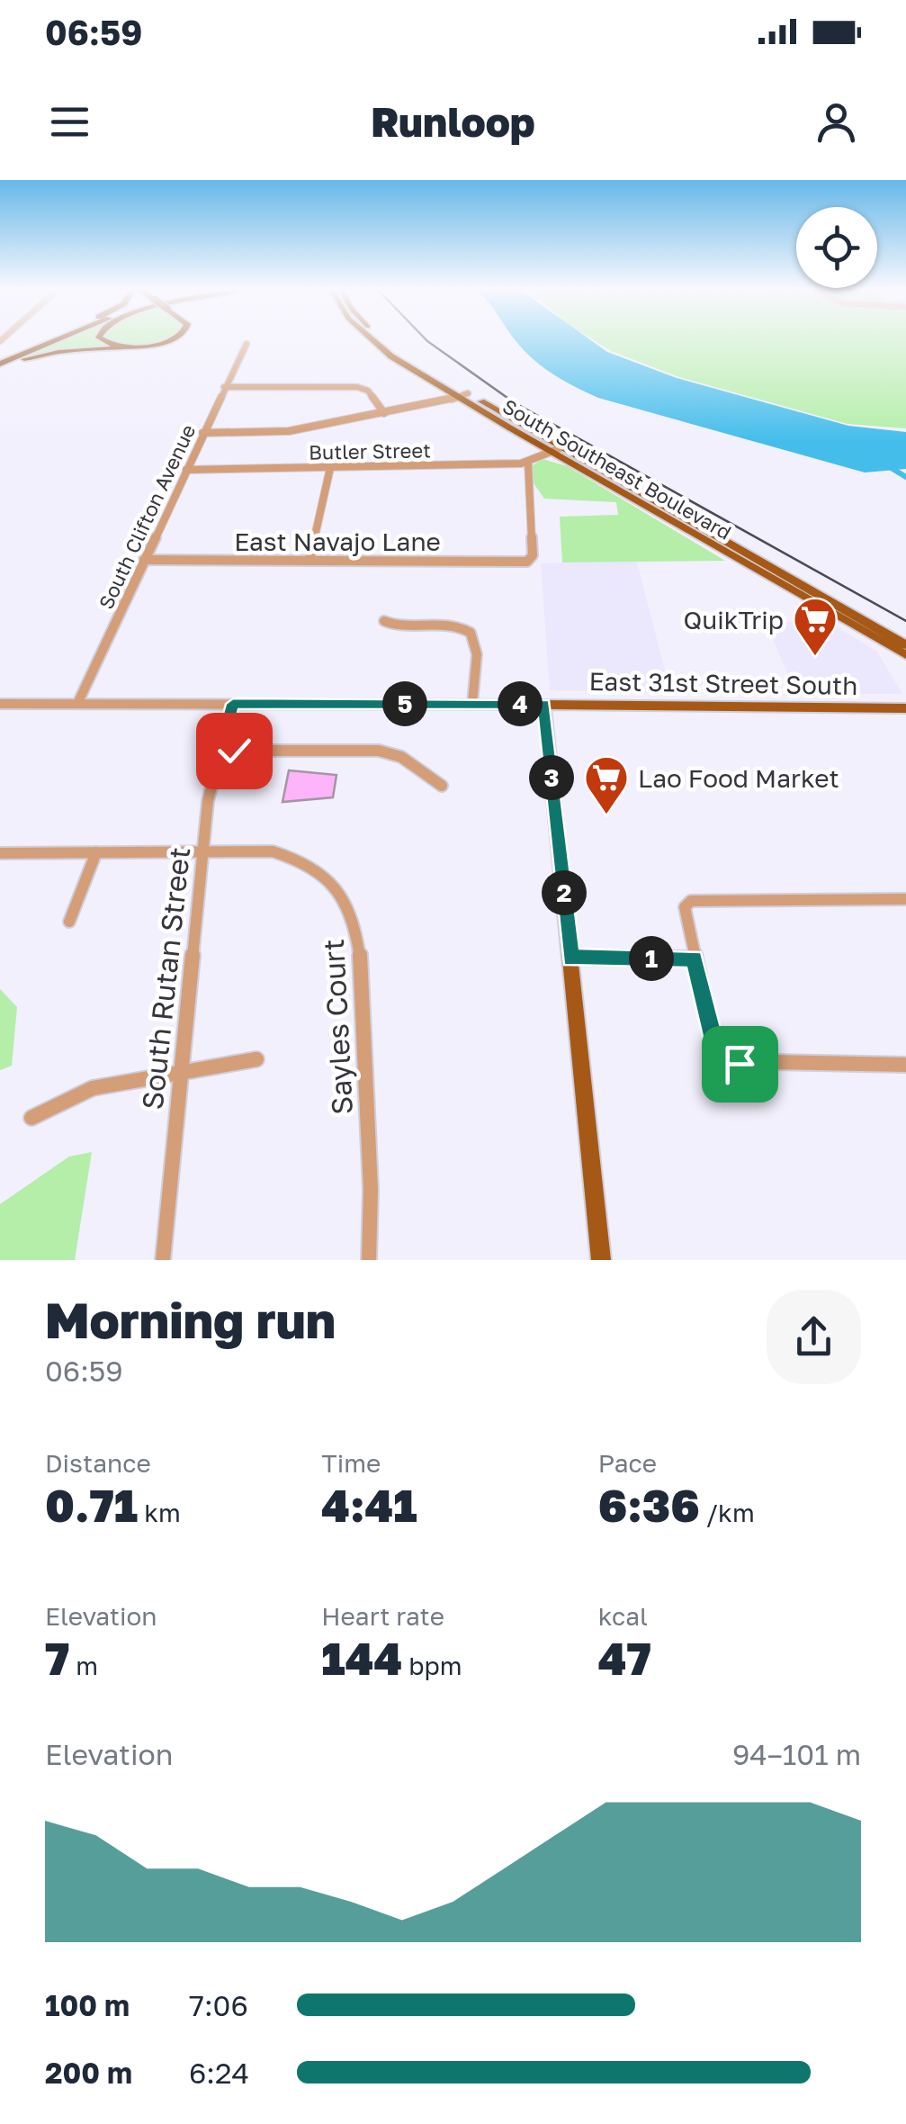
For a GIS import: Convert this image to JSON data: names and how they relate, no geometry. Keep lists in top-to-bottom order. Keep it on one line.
{"streets":{"main road":["South Southeast Boulevard","East 31st Street South"],"street":["Butler Street","South Clifton Avenue","East Navajo Lane","South Rutan Street","Sayles Court"]},"crossings":[["Butler Street","South Southeast Boulevard"],["Butler Street","South Clifton Avenue"],["Butler Street","East Navajo Lane"],["South Clifton Avenue","East Navajo Lane"],["South Clifton Avenue","East 31st Street South"],["East 31st Street South","South Rutan Street"],["South Rutan Street","Sayles Court"]],"places":{"supermarket":["QuikTrip","Lao Food Market"]},"page":{"status":"06:59","header":"Runloop","pins":["4","5","3","2","1"],"heading":["Morning run","06:59"],"stats":[["Distance","0.71 km"],["Time","4:41"],["Pace","6:36 /km"],["Elevation","7 m"],["Heart rate","144 bpm"],["kcal","47"]],"chart":["Elevation","94–101 m"],"list":[{"name":"100 m","note":"7:06"},{"name":"200 m","note":"6:24"}]}}
